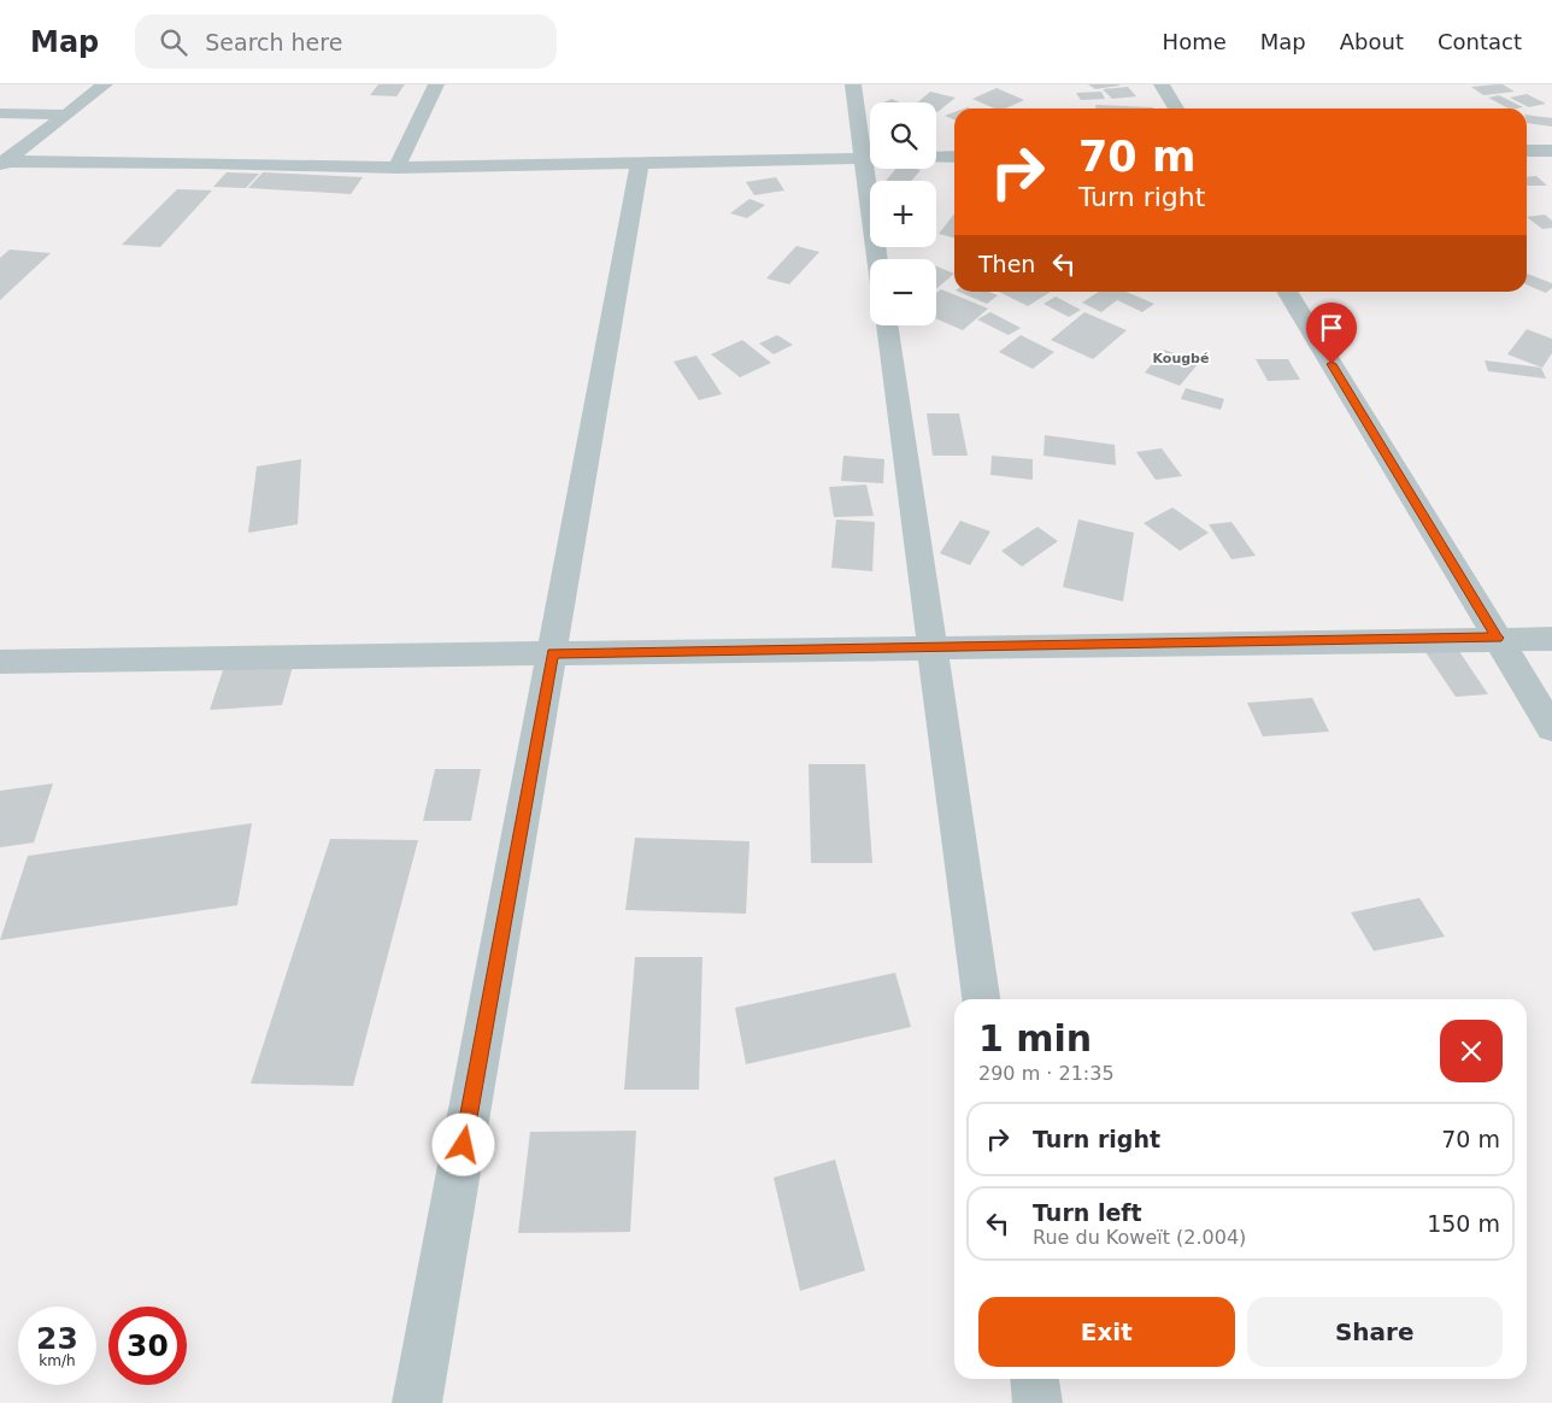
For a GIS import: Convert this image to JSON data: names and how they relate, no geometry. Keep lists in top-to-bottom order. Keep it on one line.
{"districts":["Kougbé"],"page":{"header":"Map","search":"Search here","nav":["Home","Map","About","Contact"],"map_buttons":["+","−"],"turn":["70 m","Turn right"],"then":"Then","heading":["1 min","290 m · 21:35"],"list":[{"name":"Turn right","value":"70 m"},{"name":"Turn left","note":"Rue du Koweït (2.004)","value":"150 m"}],"buttons":["Exit","Share"],"speed":"23 km/h","limit":"30"}}
